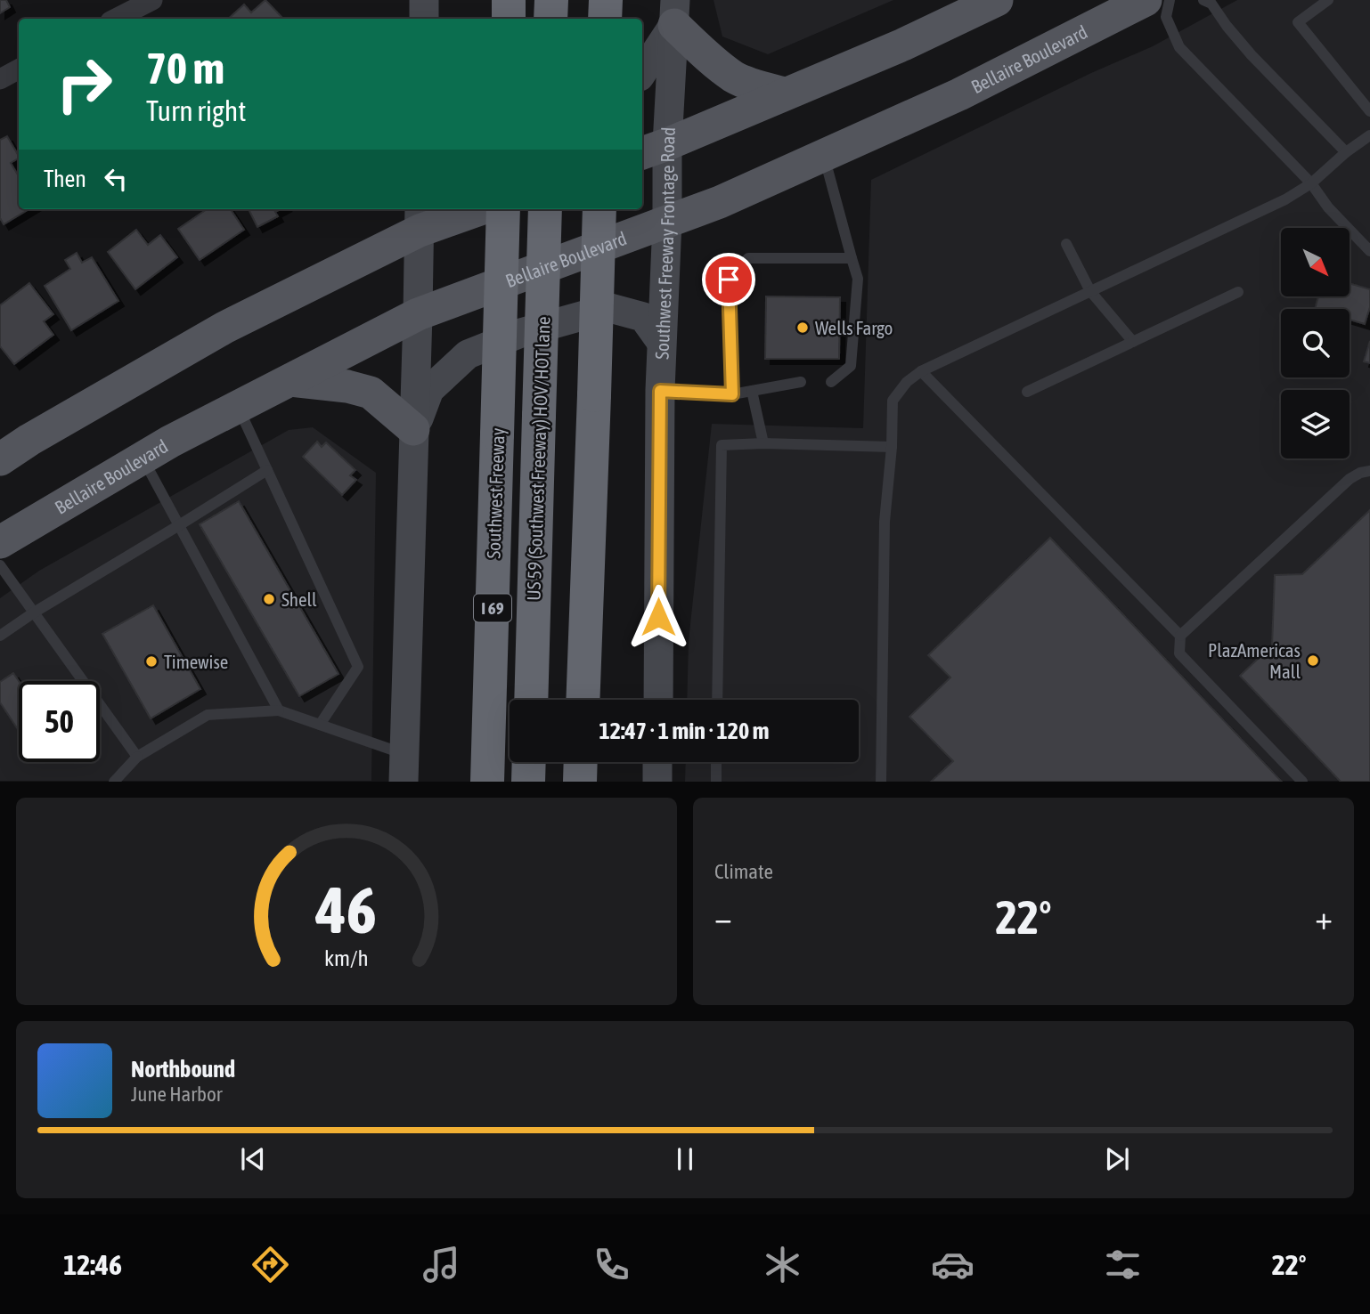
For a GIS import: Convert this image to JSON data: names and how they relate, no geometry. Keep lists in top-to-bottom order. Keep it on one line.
{"streets":{"highway":["US 59 (Southwest Freeway) HOV/HOT lane","Southwest Freeway","I 69"],"main road":["Bellaire Boulevard","Southwest Freeway Frontage Road"]},"crossings":[["Bellaire Boulevard","Southwest Freeway Frontage Road"]],"places":["Wells Fargo","Shell","PlazAmericas Mall","Timewise"],"north":"bottom right","page":{"turn":["70 m","Turn right"],"then":"Then","limit":"50","trip":"12:47 · 1 min · 120 m","tile":"Climate","heat":["−","22°","+"],"song":["Northbound","June Harbor"],"tabs":["12:46","22°"],"gauge":["46","km/h"]}}
